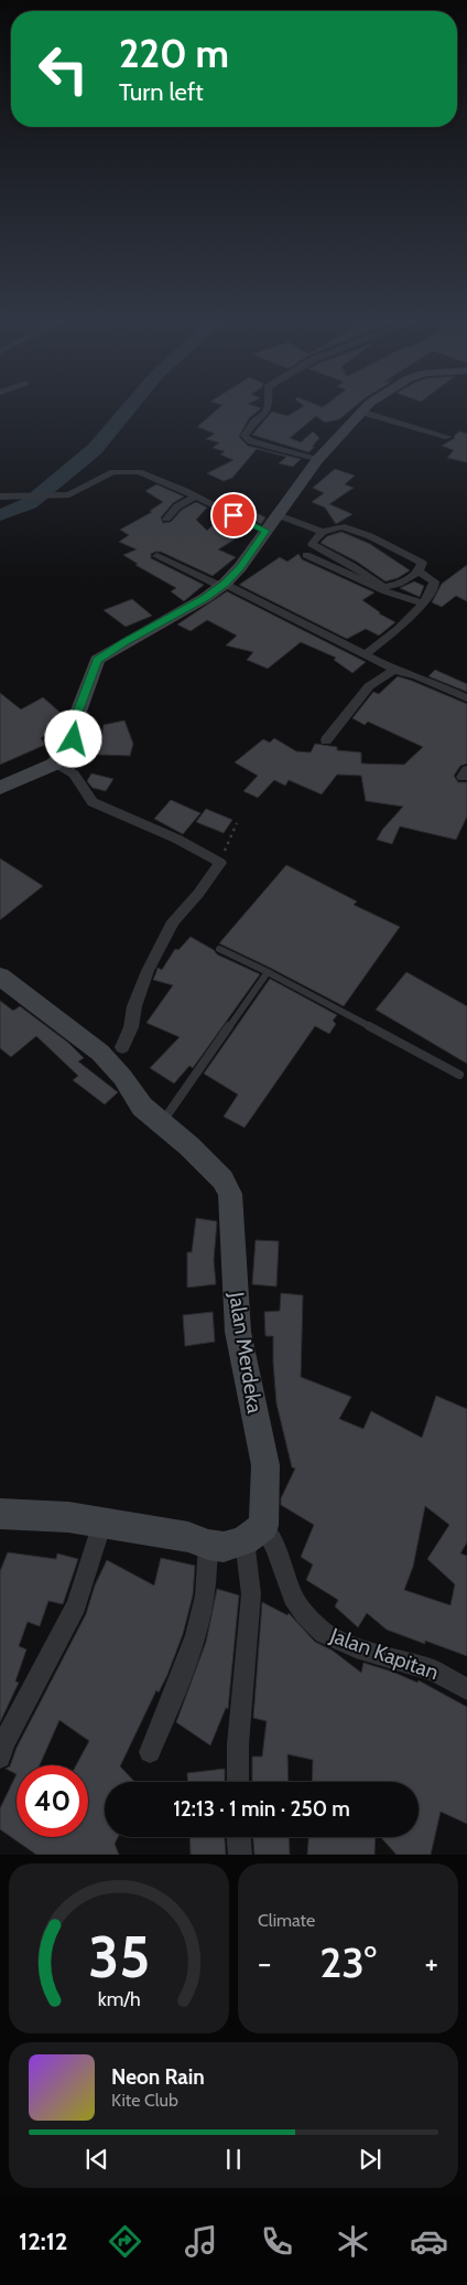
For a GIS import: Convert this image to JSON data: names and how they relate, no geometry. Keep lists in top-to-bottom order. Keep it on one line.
{"streets":{"street":["Jalan Merdeka","Jalan Kapitan"]},"crossings":[["Jalan Merdeka","Jalan Kapitan"]],"page":{"turn":["220 m","Turn left"],"limit":"40","trip":"12:13 · 1 min · 250 m","tile":"Climate","heat":["−","23°","+"],"song":["Neon Rain","Kite Club"],"tabs":"12:12","gauge":["35","km/h"]}}
